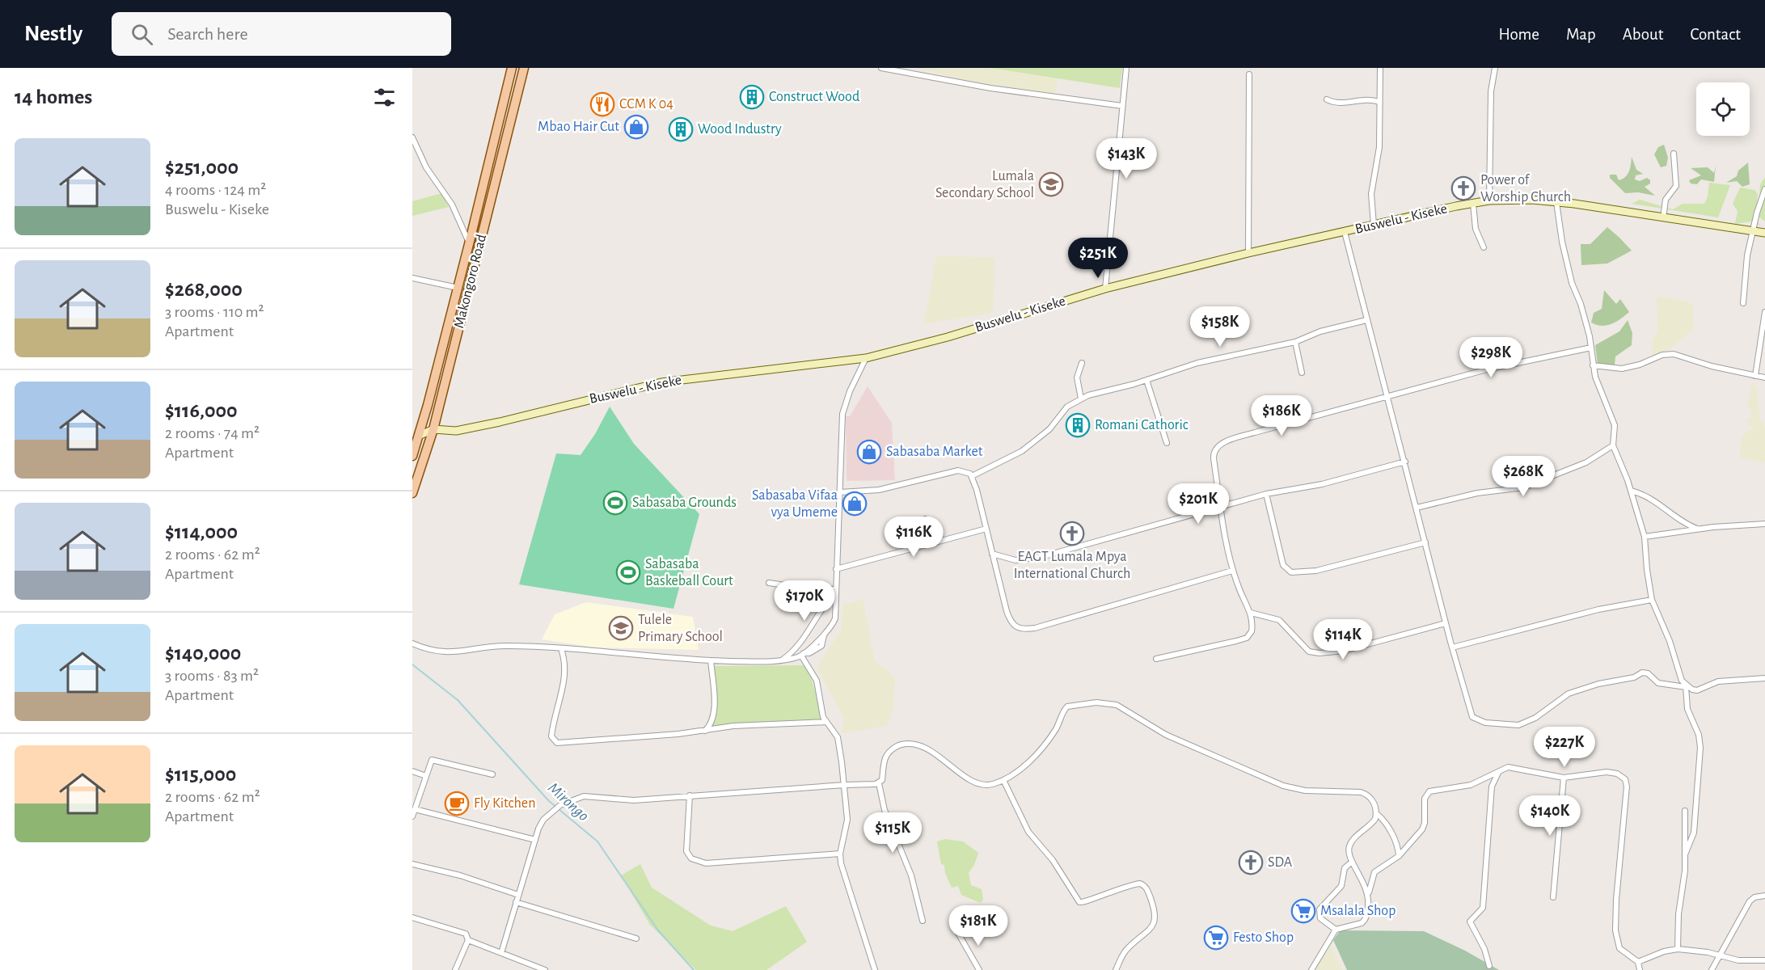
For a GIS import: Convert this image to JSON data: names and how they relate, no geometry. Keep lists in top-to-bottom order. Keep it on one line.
{"streets":{"main road":["Buswelu - Kiseke","Makongoro Road"]},"crossings":[["Buswelu - Kiseke","Makongoro Road"]],"water":["Mirongo"],"places":{"building":["Construct Wood","Wood Industry","Romani Cathoric"],"restaurant":["CCM K 04"],"shop":["Mbao Hair Cut","Sabasaba Market","Sabasaba Vifaa vya Umeme"],"school or university":["Lumala Secondary School","Tulele Primary School"],"church":["Power of Worship Church","EAGT Lumala Mpya International Church","SDA"],"sports":["Sabasaba Grounds","Sabasaba Baskeball Court"],"cafe":["Fly Kitchen"],"supermarket":["Msalala Shop","Festo Shop"]},"page":{"header":"Nestly","search":"Search here","nav":["Home","Map","About","Contact"],"heading":"14 homes","list":[{"name":"$251,000","note":"4 rooms · 124 m² · Buswelu - Kiseke"},{"name":"$268,000","note":"3 rooms · 110 m² · Apartment"},{"name":"$116,000","note":"2 rooms · 74 m² · Apartment"},{"name":"$114,000","note":"2 rooms · 62 m² · Apartment"},{"name":"$140,000","note":"3 rooms · 83 m² · Apartment"},{"name":"$115,000","note":"2 rooms · 62 m² · Apartment"}],"price":["$143K","$251K","$158K","$298K","$186K","$268K","$201K","$116K","$170K","$114K","$227K","$140K","$115K","$181K"]}}
